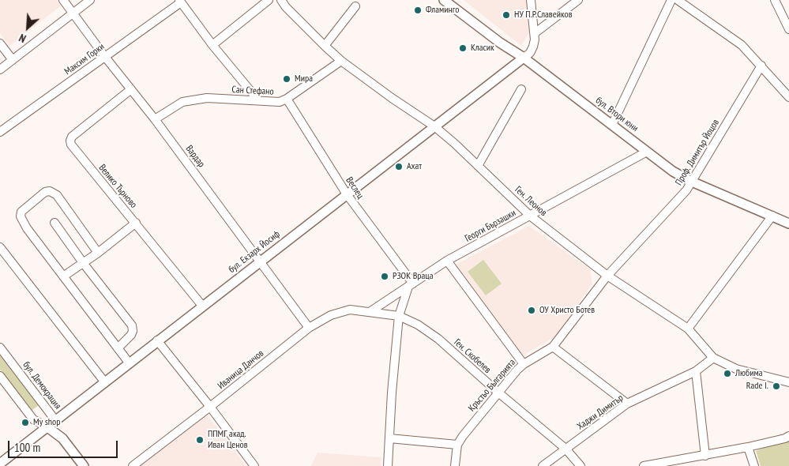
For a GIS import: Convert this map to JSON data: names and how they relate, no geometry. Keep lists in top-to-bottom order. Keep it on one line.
{"streets":{"street":["Максим Горки","Сан Стефано","бул. Втори юни","Проф. Димитър Йоцов","Вардар","Велико Търново","Веслец","Ген. Леонов","Георги Бързашки","бул. Екзарх Йосиф","Ген. Скобелев","Иваница Данчов","бул. Демокрация","Кръстьо Българията","Хаджи Димитър"]},"crossings":[["Максим Горки","Вардар"],["Сан Стефано","Вардар"],["Сан Стефано","Веслец"],["Сан Стефано","Ген. Леонов"],["бул. Втори юни","Проф. Димитър Йоцов"],["бул. Втори юни","Георги Бързашки"],["бул. Втори юни","бул. Екзарх Йосиф"],["Проф. Димитър Йоцов","Ген. Леонов"],["Проф. Димитър Йоцов","Кръстьо Българията"],["Вардар","Велико Търново"],["Вардар","бул. Екзарх Йосиф"],["Вардар","Иваница Данчов"],["Велико Търново","бул. Екзарх Йосиф"],["Веслец","Георги Бързашки"],["Веслец","бул. Екзарх Йосиф"],["Ген. Леонов","Георги Бързашки"],["Ген. Леонов","бул. Екзарх Йосиф"],["Ген. Леонов","Кръстьо Българията"],["Ген. Леонов","Хаджи Димитър"],["Георги Бързашки","Ген. Скобелев"],["Георги Бързашки","Иваница Данчов"],["бул. Екзарх Йосиф","бул. Демокрация"],["Ген. Скобелев","Иваница Данчов"],["Ген. Скобелев","Кръстьо Българията"],["Ген. Скобелев","Хаджи Димитър"]],"places":["Фламинго","НУ П.Р.Славейков","Класик","Мира","Ахат","РЗОК Враца","ОУ Христо Ботев","Любима","Rade I.","My shop","ППМГ акад. Иван Ценов"],"scale_bar":"100 m","north":"bottom left"}
